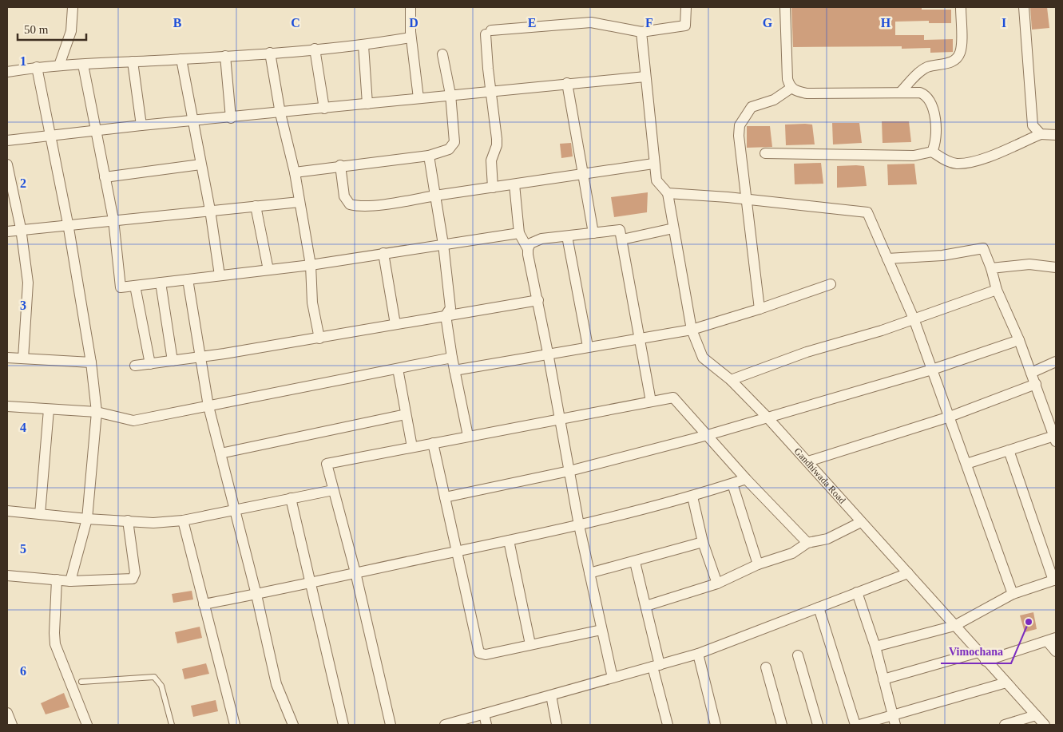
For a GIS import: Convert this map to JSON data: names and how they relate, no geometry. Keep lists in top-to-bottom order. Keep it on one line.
{"streets":{"street":["Gandhiwada Road"]},"places":["Vimochana"],"scale_bar":"50 m","grid":{"columns":["B","C","D","E","F","G","H","I"],"rows":["1","2","3","4","5","6"]}}
